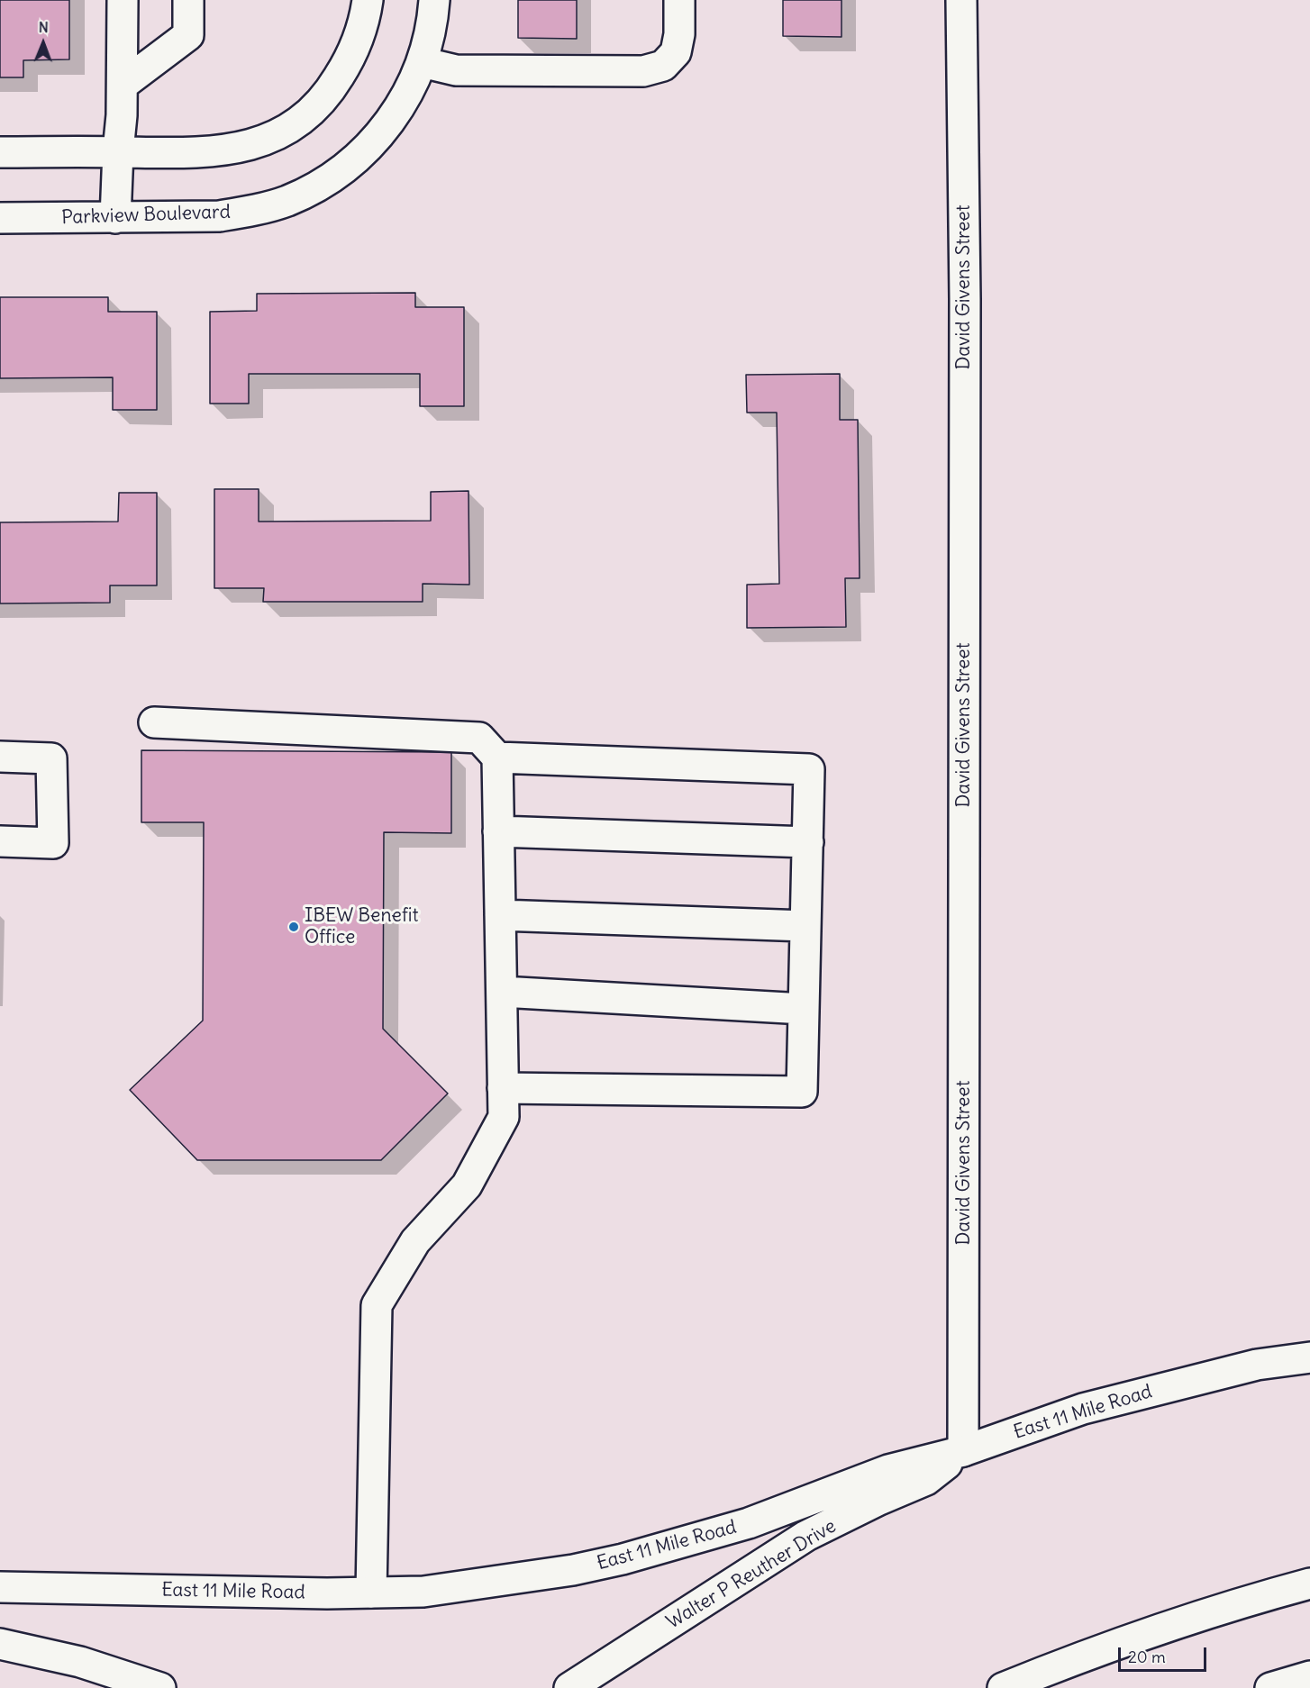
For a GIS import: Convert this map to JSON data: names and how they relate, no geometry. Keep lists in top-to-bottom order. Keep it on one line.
{"streets":{"main road":["Parkview Boulevard","David Givens Street","East 11 Mile Road","Walter P Reuther Drive"]},"crossings":[["David Givens Street","East 11 Mile Road"],["David Givens Street","Walter P Reuther Drive"],["East 11 Mile Road","Walter P Reuther Drive"]],"places":["IBEW Benefit Office"],"scale_bar":"20 m","north":"top"}
